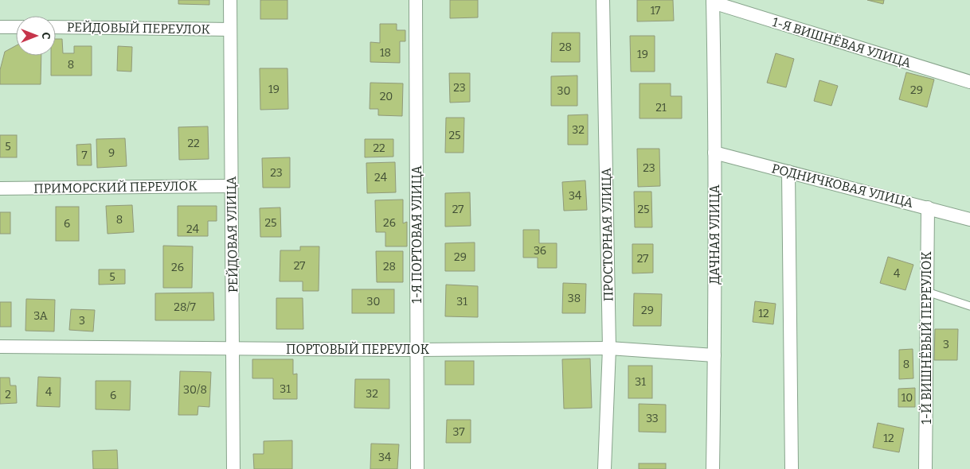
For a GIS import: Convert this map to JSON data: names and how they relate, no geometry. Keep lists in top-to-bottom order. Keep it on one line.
{"streets":{"street":["РЕЙДОВЫЙ ПЕРЕУЛОК","1-Я ВИШНЁВАЯ УЛИЦА","РОДНИЧКОВАЯ УЛИЦА","ПРИМОРСКИЙ ПЕРЕУЛОК","РЕЙДОВАЯ УЛИЦА","1-Я ПОРТОВАЯ УЛИЦА","ПРОСТОРНАЯ УЛИЦА","ДАЧНАЯ УЛИЦА","1-Й ВИШНЁВЫЙ ПЕРЕУЛОК","ПОРТОВЫЙ ПЕРЕУЛОК"]},"crossings":[["РЕЙДОВЫЙ ПЕРЕУЛОК","РЕЙДОВАЯ УЛИЦА"],["1-Я ВИШНЁВАЯ УЛИЦА","ДАЧНАЯ УЛИЦА"],["РОДНИЧКОВАЯ УЛИЦА","ДАЧНАЯ УЛИЦА"],["РОДНИЧКОВАЯ УЛИЦА","1-Й ВИШНЁВЫЙ ПЕРЕУЛОК"],["ПРИМОРСКИЙ ПЕРЕУЛОК","РЕЙДОВАЯ УЛИЦА"],["РЕЙДОВАЯ УЛИЦА","ПОРТОВЫЙ ПЕРЕУЛОК"],["1-Я ПОРТОВАЯ УЛИЦА","ПОРТОВЫЙ ПЕРЕУЛОК"],["ПРОСТОРНАЯ УЛИЦА","ПОРТОВЫЙ ПЕРЕУЛОК"],["ДАЧНАЯ УЛИЦА","ПОРТОВЫЙ ПЕРЕУЛОК"]],"house_numbers":["17","28","18","19","8","23","19","29","30","20","21","32","25","22","5","22","9","7","23","23","24","34","27","25","8","25","26","6","24","36","29","27","27","28","26","4","5","38","30","31","28/7","29","12","3А","3","3","8","31","31","30/8","4","32","2","6","10","33","37","12","34"],"north":"right"}
